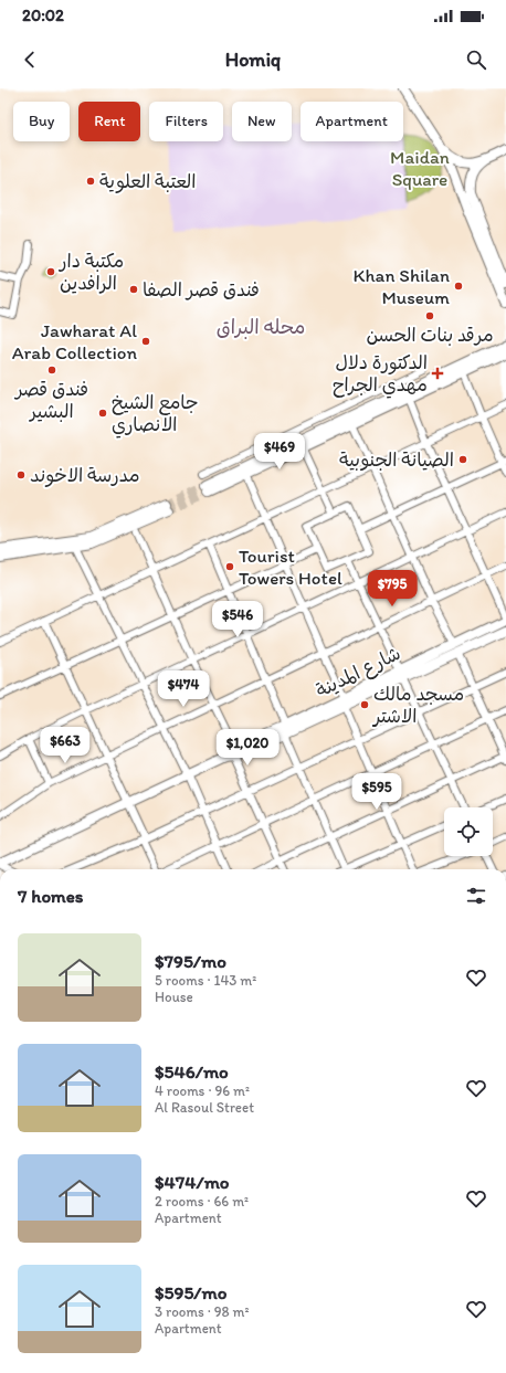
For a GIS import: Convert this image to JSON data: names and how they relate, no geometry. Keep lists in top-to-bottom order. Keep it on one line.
{"streets":{"main road":["شارع المدينة"]},"districts":["محله البراق"],"parks":["Maidan Square"],"places":{"other":["العتبة العلوية","مكتبة دار الرافدين","Khan Shilan Museum","فندق قصر الصفا","مرقد بنات الحسن","Jawharat Al Arab Collection","فندق قصر البشير","جامع الشيخ الانصاري","الصيانة الجنوبية","مدرسة الاخوند","Tourist Towers Hotel","مسجد مالك الاشتر"],"health":["الدكتورة دلال مهدي الجراح"]},"page":{"status":"20:02","header":"Homiq","chip":["Buy","Rent","Filters","New","Apartment"],"price":["$469","$795","$546","$474","$663","$1,020","$595"],"heading":"7 homes","list":[{"name":"$795/mo","note":"5 rooms · 143 m² · House"},{"name":"$546/mo","note":"4 rooms · 96 m² · Al Rasoul Street"},{"name":"$474/mo","note":"2 rooms · 66 m² · Apartment"},{"name":"$595/mo","note":"3 rooms · 98 m² · Apartment"}]}}
